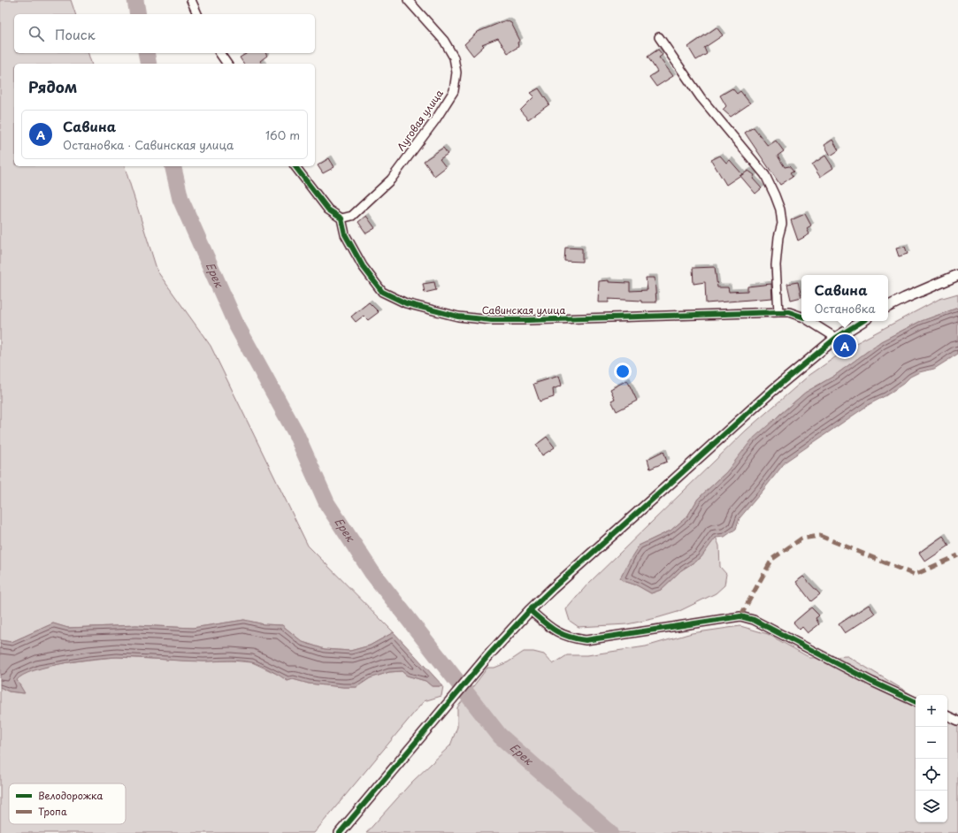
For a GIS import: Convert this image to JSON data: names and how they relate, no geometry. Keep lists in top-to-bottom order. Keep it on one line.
{"streets":{"street":["Луговая улица","Савинская улица"]},"crossings":[["Луговая улица","Савинская улица"]],"water":["Ерек"],"legend":["Велодорожка","Тропа"],"page":{"search":"Поиск","heading":"Рядом","list":[{"mark":"A","name":"Савина","note":"Остановка · Савинская улица","value":"160 m"}],"popup":["Савина","Остановка"],"pins":"A","map_buttons":["+","−"]}}
